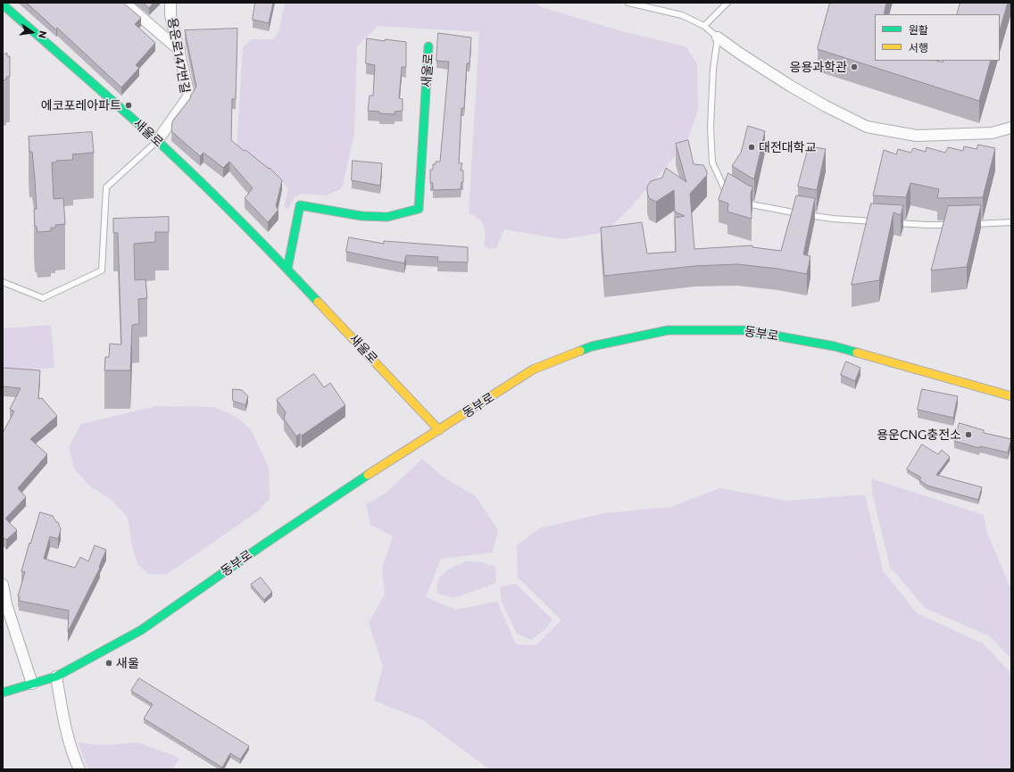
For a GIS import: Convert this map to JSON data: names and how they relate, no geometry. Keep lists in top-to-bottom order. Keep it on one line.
{"streets":{"main road":["새울로","동부로"],"street":["용운로147번길"]},"crossings":[["용운로147번길","새울로"],["새울로","동부로"]],"places":["응용과학관","에코포레아파트","대전대학교","용운CNG충전소","새울"],"legend":["원활","서행"],"north":"right"}
